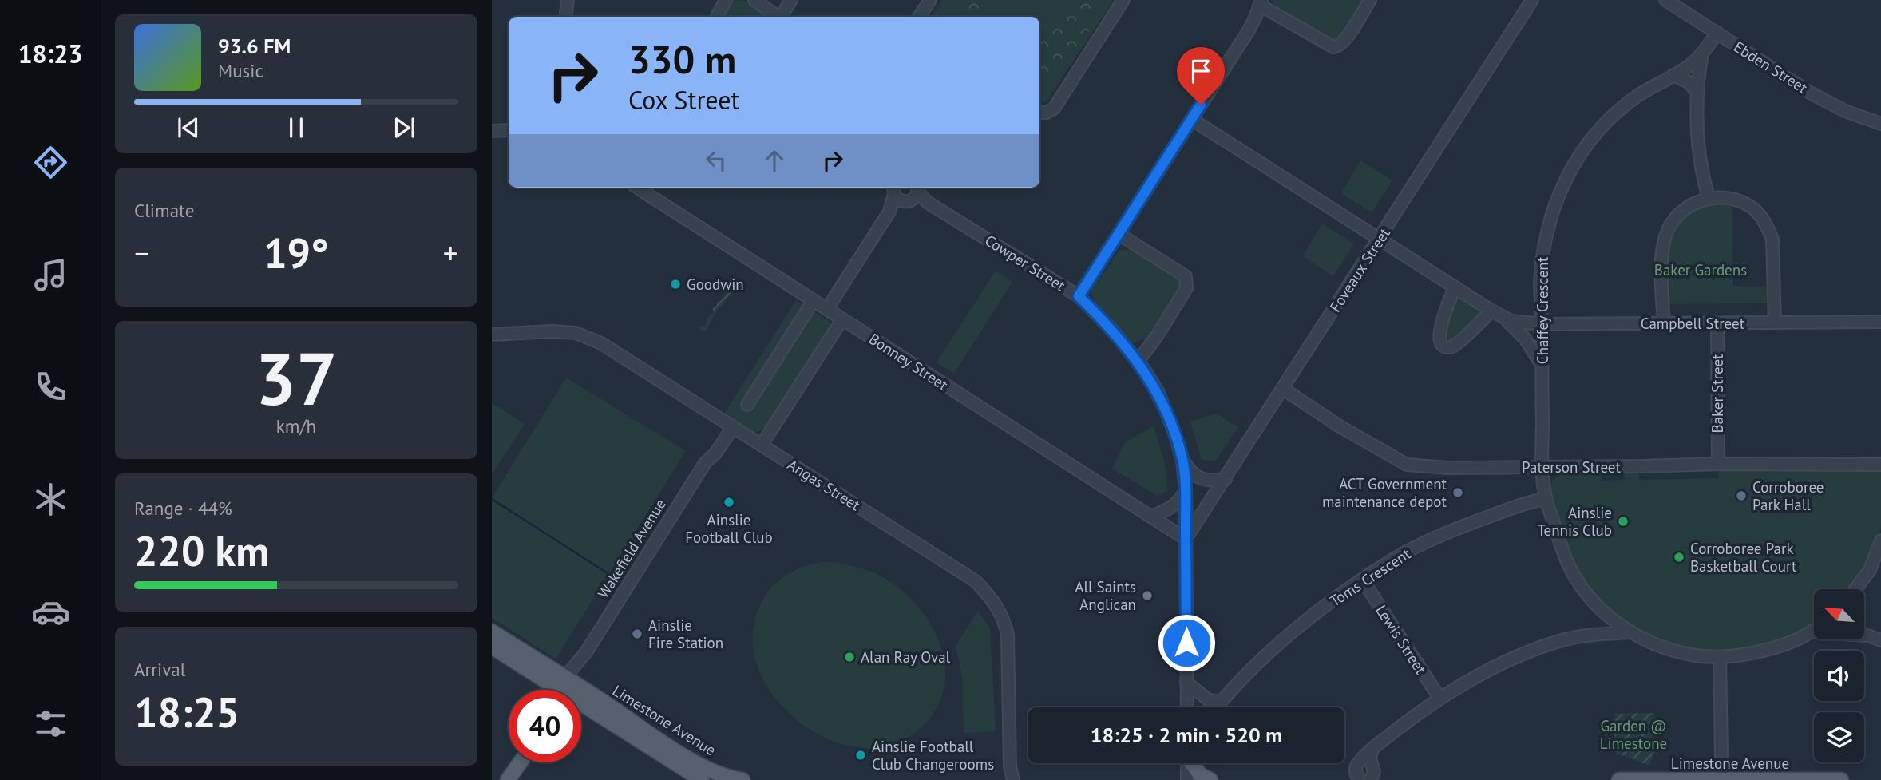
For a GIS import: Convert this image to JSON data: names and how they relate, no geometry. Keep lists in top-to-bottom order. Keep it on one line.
{"streets":{"main road":["Limestone Avenue"],"street":["Ebden Street","Cowper Street","Foveaux Street","Chaffey Crescent","Campbell Street","Bonney Street","Baker Street","Paterson Street","Angas Street","Wakefield Avenue","Toms Crescent","Lewis Street"]},"crossings":[["Cowper Street","Foveaux Street"],["Cowper Street","Bonney Street"],["Foveaux Street","Campbell Street"],["Foveaux Street","Bonney Street"],["Foveaux Street","Paterson Street"],["Chaffey Crescent","Campbell Street"],["Chaffey Crescent","Paterson Street"],["Chaffey Crescent","Toms Crescent"],["Campbell Street","Baker Street"],["Baker Street","Paterson Street"],["Angas Street","Wakefield Avenue"],["Wakefield Avenue","Limestone Avenue"],["Toms Crescent","Lewis Street"]],"parks":["Baker Gardens","Garden @ Limestone"],"places":["Goodwin","ACT Government maintenance depot","Corroboree Park Hall","Ainslie Football Club","Ainslie Tennis Club","Corroboree Park Basketball Court","All Saints Anglican","Ainslie Fire Station","Alan Ray Oval","Ainslie Football Club Changerooms"],"north":"top left","page":{"tabs":"18:23","turn":["330 m","Cox Street"],"song":["93.6 FM","Music"],"tile":["Climate",["37","km/h"],["Range · 44%","220 km"],["Arrival","18:25"]],"heat":["−","19°","+"],"limit":"40","trip":"18:25 · 2 min · 520 m"}}
